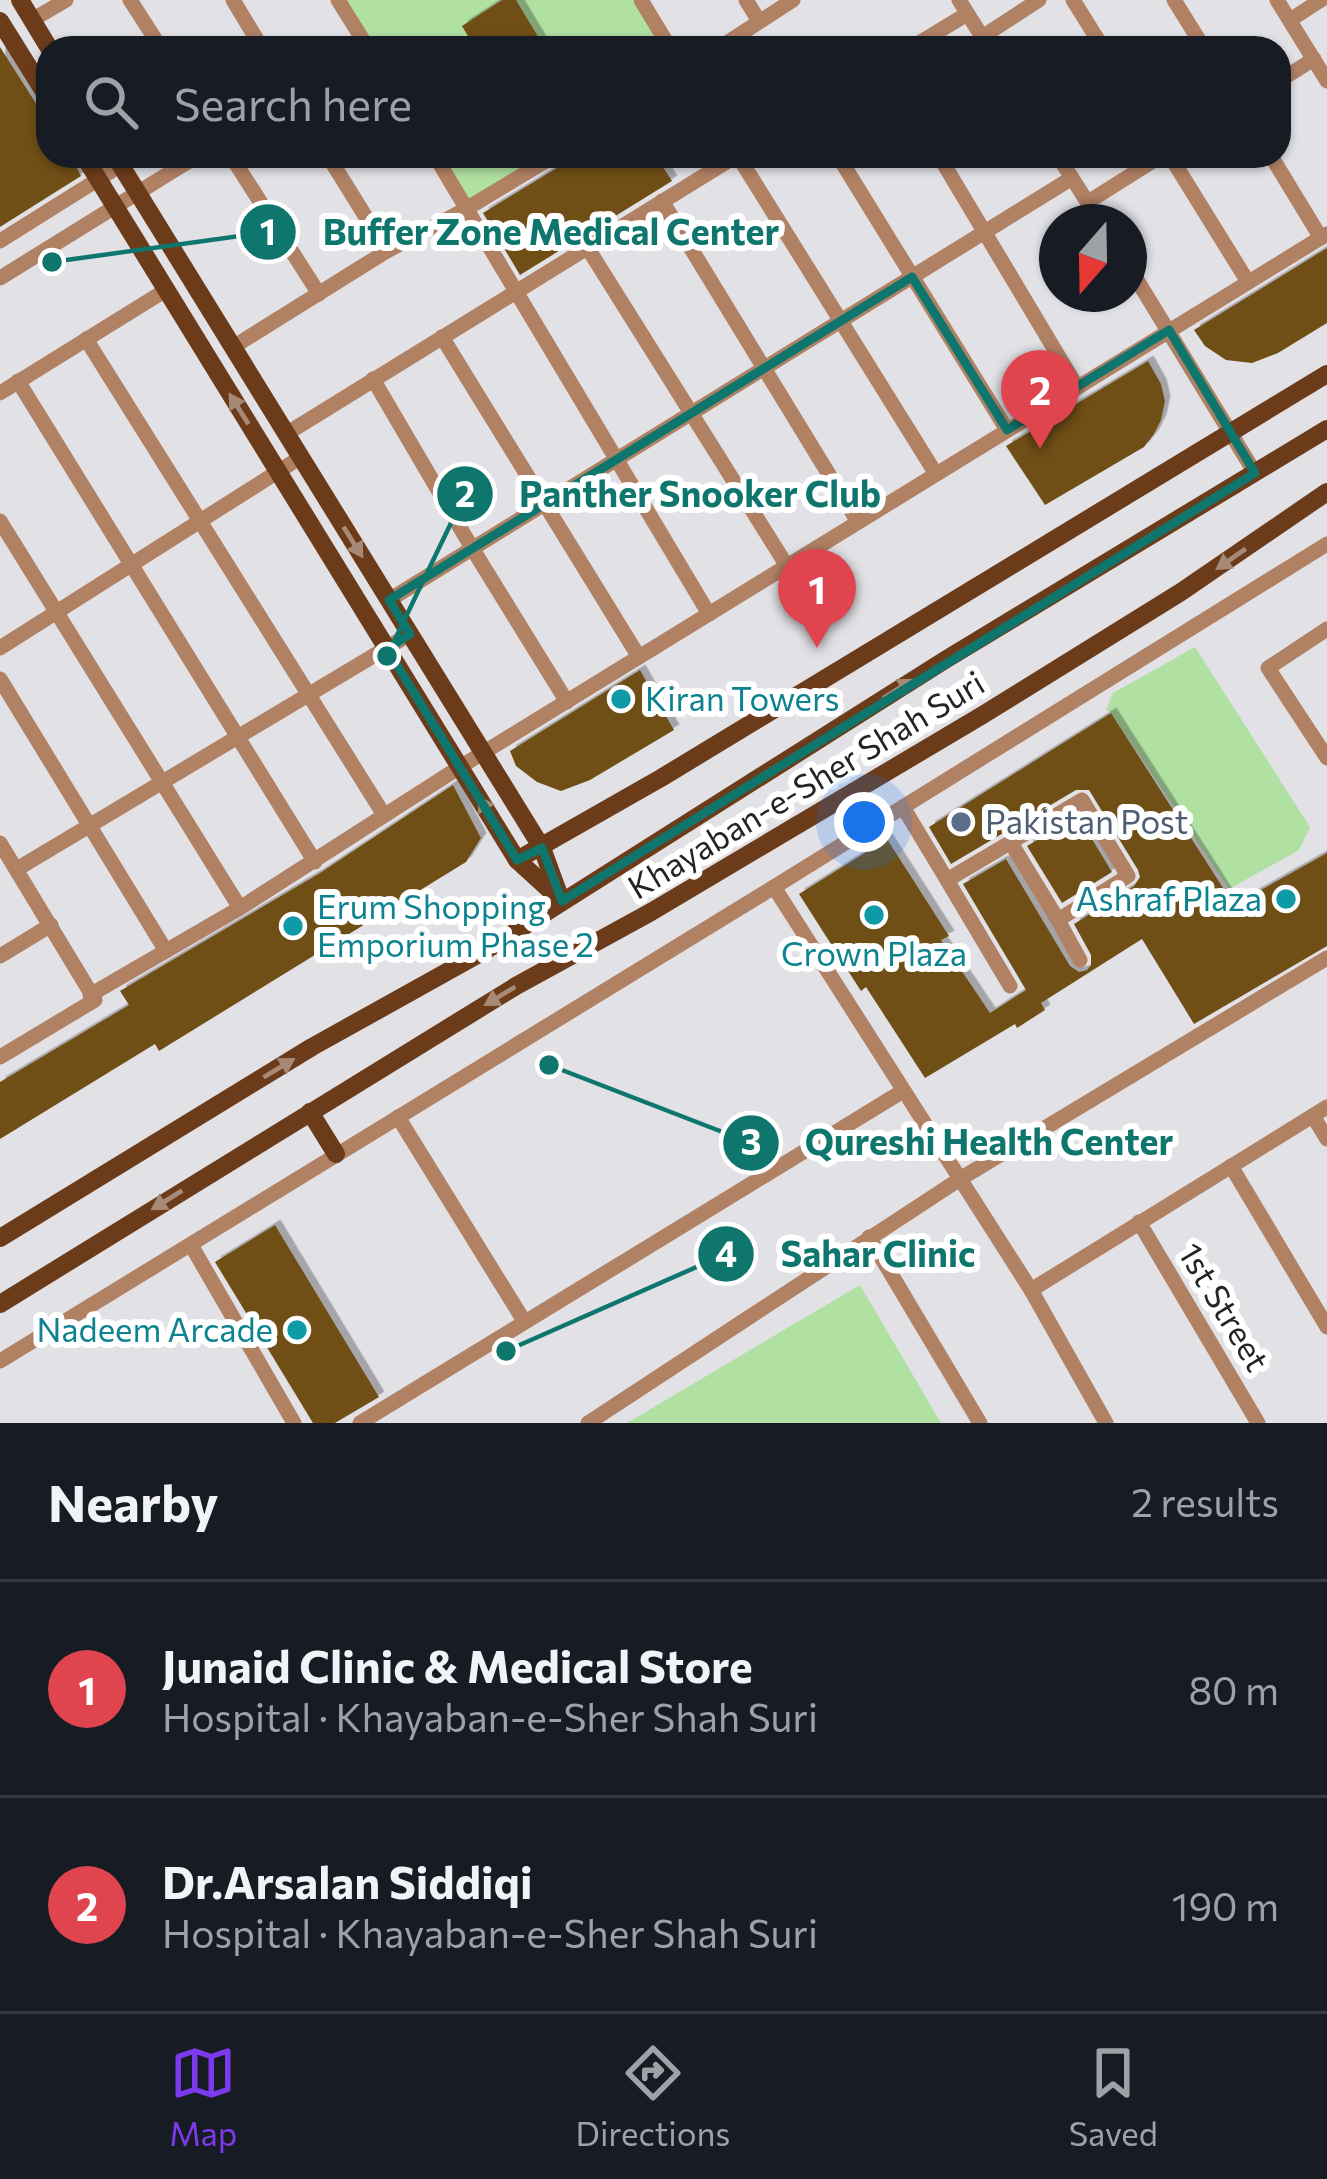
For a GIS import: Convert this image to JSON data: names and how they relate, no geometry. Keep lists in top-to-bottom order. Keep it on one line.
{"streets":{"main road":["Khayaban-e-Sher Shah Suri"],"street":["1st Street"]},"places":["Buffer Zone Medical Center","Panther Snooker Club","Kiran Towers","Pakistan Post","Ashraf Plaza","Crown Plaza","Erum Shopping Emporium Phase 2","Qureshi Health Center","Nadeem Arcade","Sahar Clinic"],"north":"bottom","page":{"search":"Search here","pins":["2","1"],"heading":["Nearby","2 results"],"list":[{"mark":"1","name":"Junaid Clinic & Medical Store","note":"Hospital · Khayaban-e-Sher Shah Suri","value":"80 m"},{"mark":"2","name":"Dr.Arsalan Siddiqi","note":"Hospital · Khayaban-e-Sher Shah Suri","value":"190 m"}],"nav":["Map","Directions","Saved"]}}
